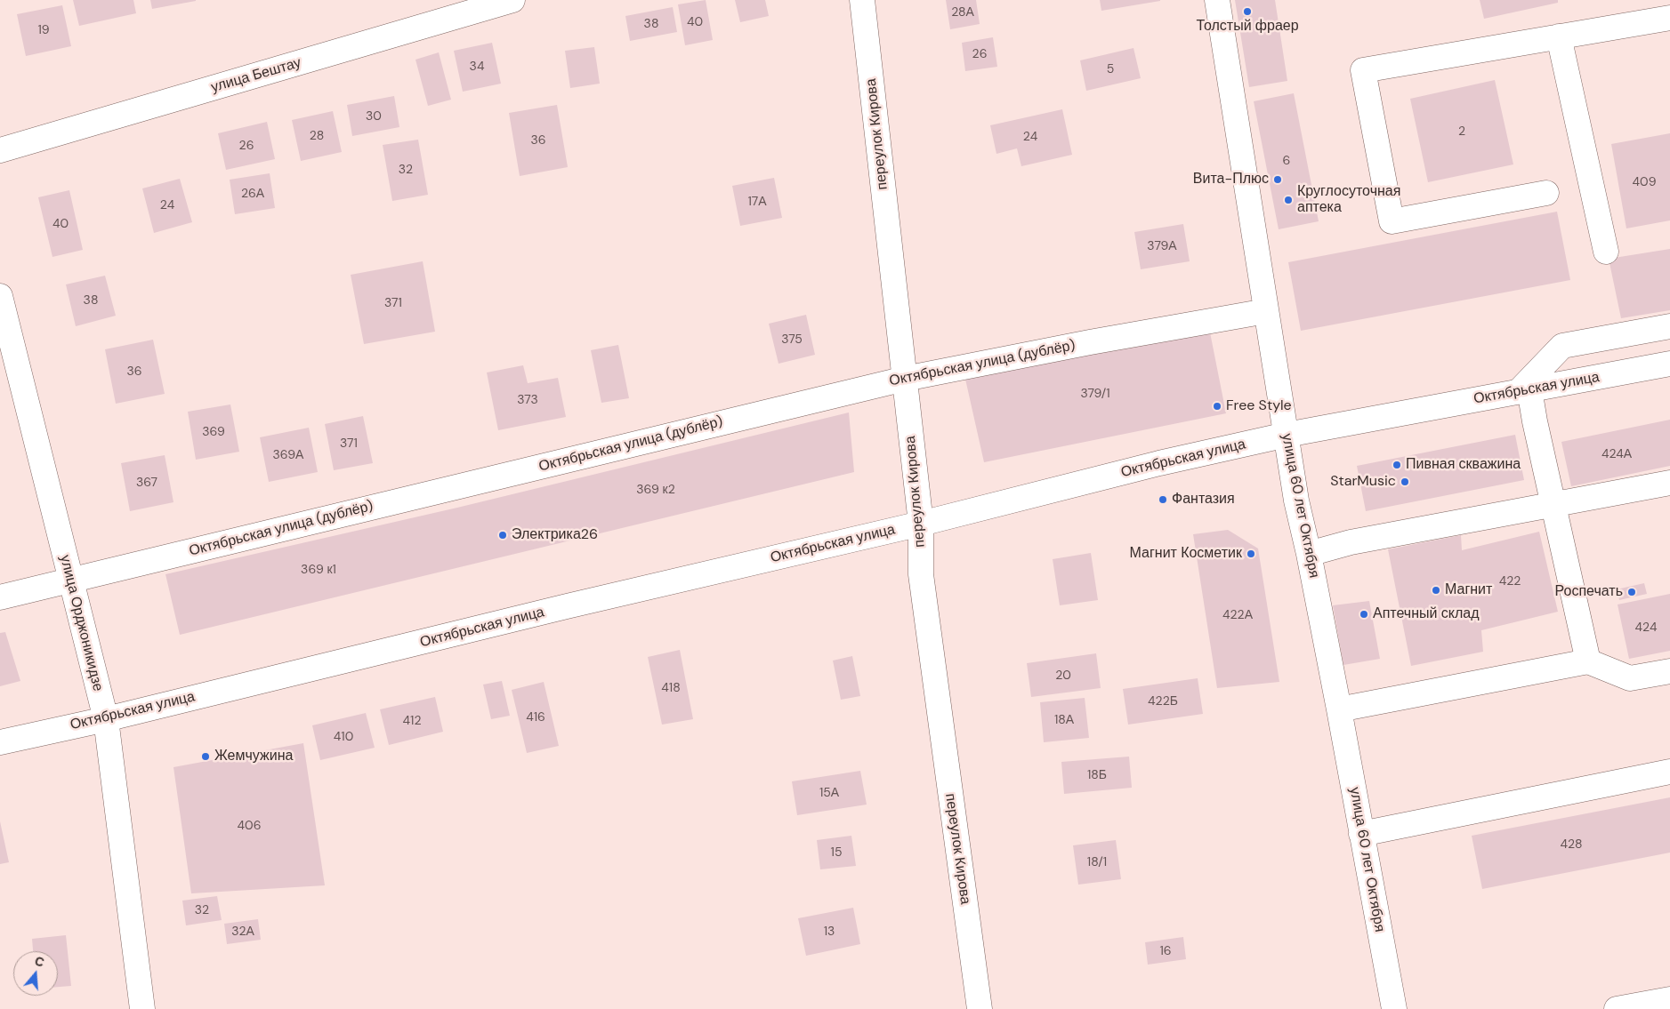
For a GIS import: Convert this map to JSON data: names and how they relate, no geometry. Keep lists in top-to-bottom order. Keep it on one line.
{"streets":{"street":["улица Бештау","переулок Кирова","Октябрьская улица (дублёр)","Октябрьская улица","улица 60 лет Октября","улица Орджоникидзе"]},"crossings":[["переулок Кирова","Октябрьская улица (дублёр)"],["переулок Кирова","Октябрьская улица"],["Октябрьская улица (дублёр)","улица 60 лет Октября"],["Октябрьская улица (дублёр)","улица Орджоникидзе"],["Октябрьская улица","улица 60 лет Октября"],["Октябрьская улица","улица Орджоникидзе"]],"places":["Толстый фраер","Вита-Плюс","Круглосуточная аптека","Free Style","Пивная скважина","StarMusic","Фантазия","Электрика26","Магнит Косметик","Магнит","Роспечать","Аптечный склад","Жемчужина"],"house_numbers":["28А","40","38","19","26","34","5","30","2","28","24","36","26","6","32","409","26А","17А","24","40","379А","38","371","375","36","379/1","373","369","371","424А","369А","367","369 к2","369 к1","422","422А","424","20","418","422Б","416","18А","412","410","18Б","15А","406","428","15","18/1","32","32А","13","16"],"north":"top"}
